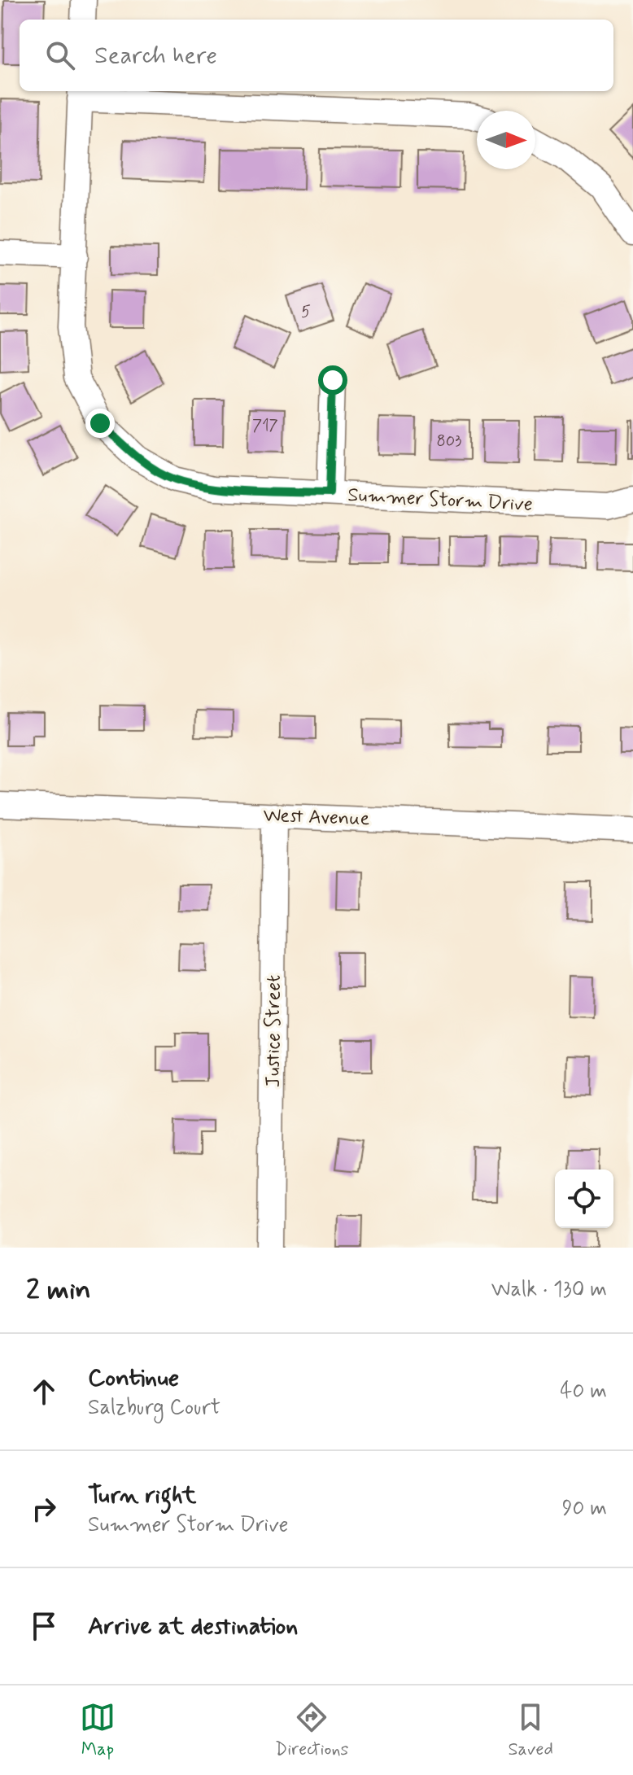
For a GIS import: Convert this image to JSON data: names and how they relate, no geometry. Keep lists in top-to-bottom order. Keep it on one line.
{"streets":{"street":["Summer Storm Drive","West Avenue","Justice Street"]},"crossings":[["West Avenue","Justice Street"]],"house_numbers":["5","717","803"],"north":"right","page":{"search":"Search here","heading":["2 min","Walk · 130 m"],"list":[["Continue","Salzburg Court","40 m"],["Turn right","Summer Storm Drive","90 m"],"Arrive at destination"],"nav":["Map","Directions","Saved"]}}
